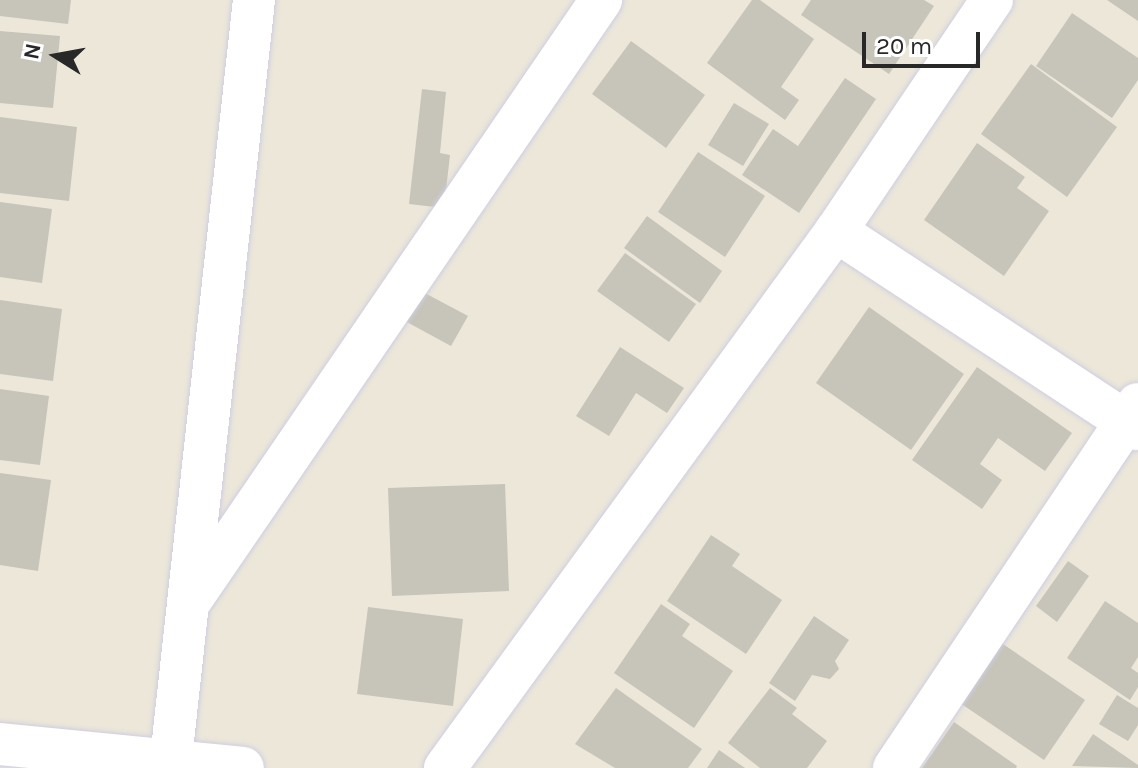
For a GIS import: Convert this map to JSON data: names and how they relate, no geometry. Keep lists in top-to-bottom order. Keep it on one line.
{"scale_bar":"20 m","north":"left"}
